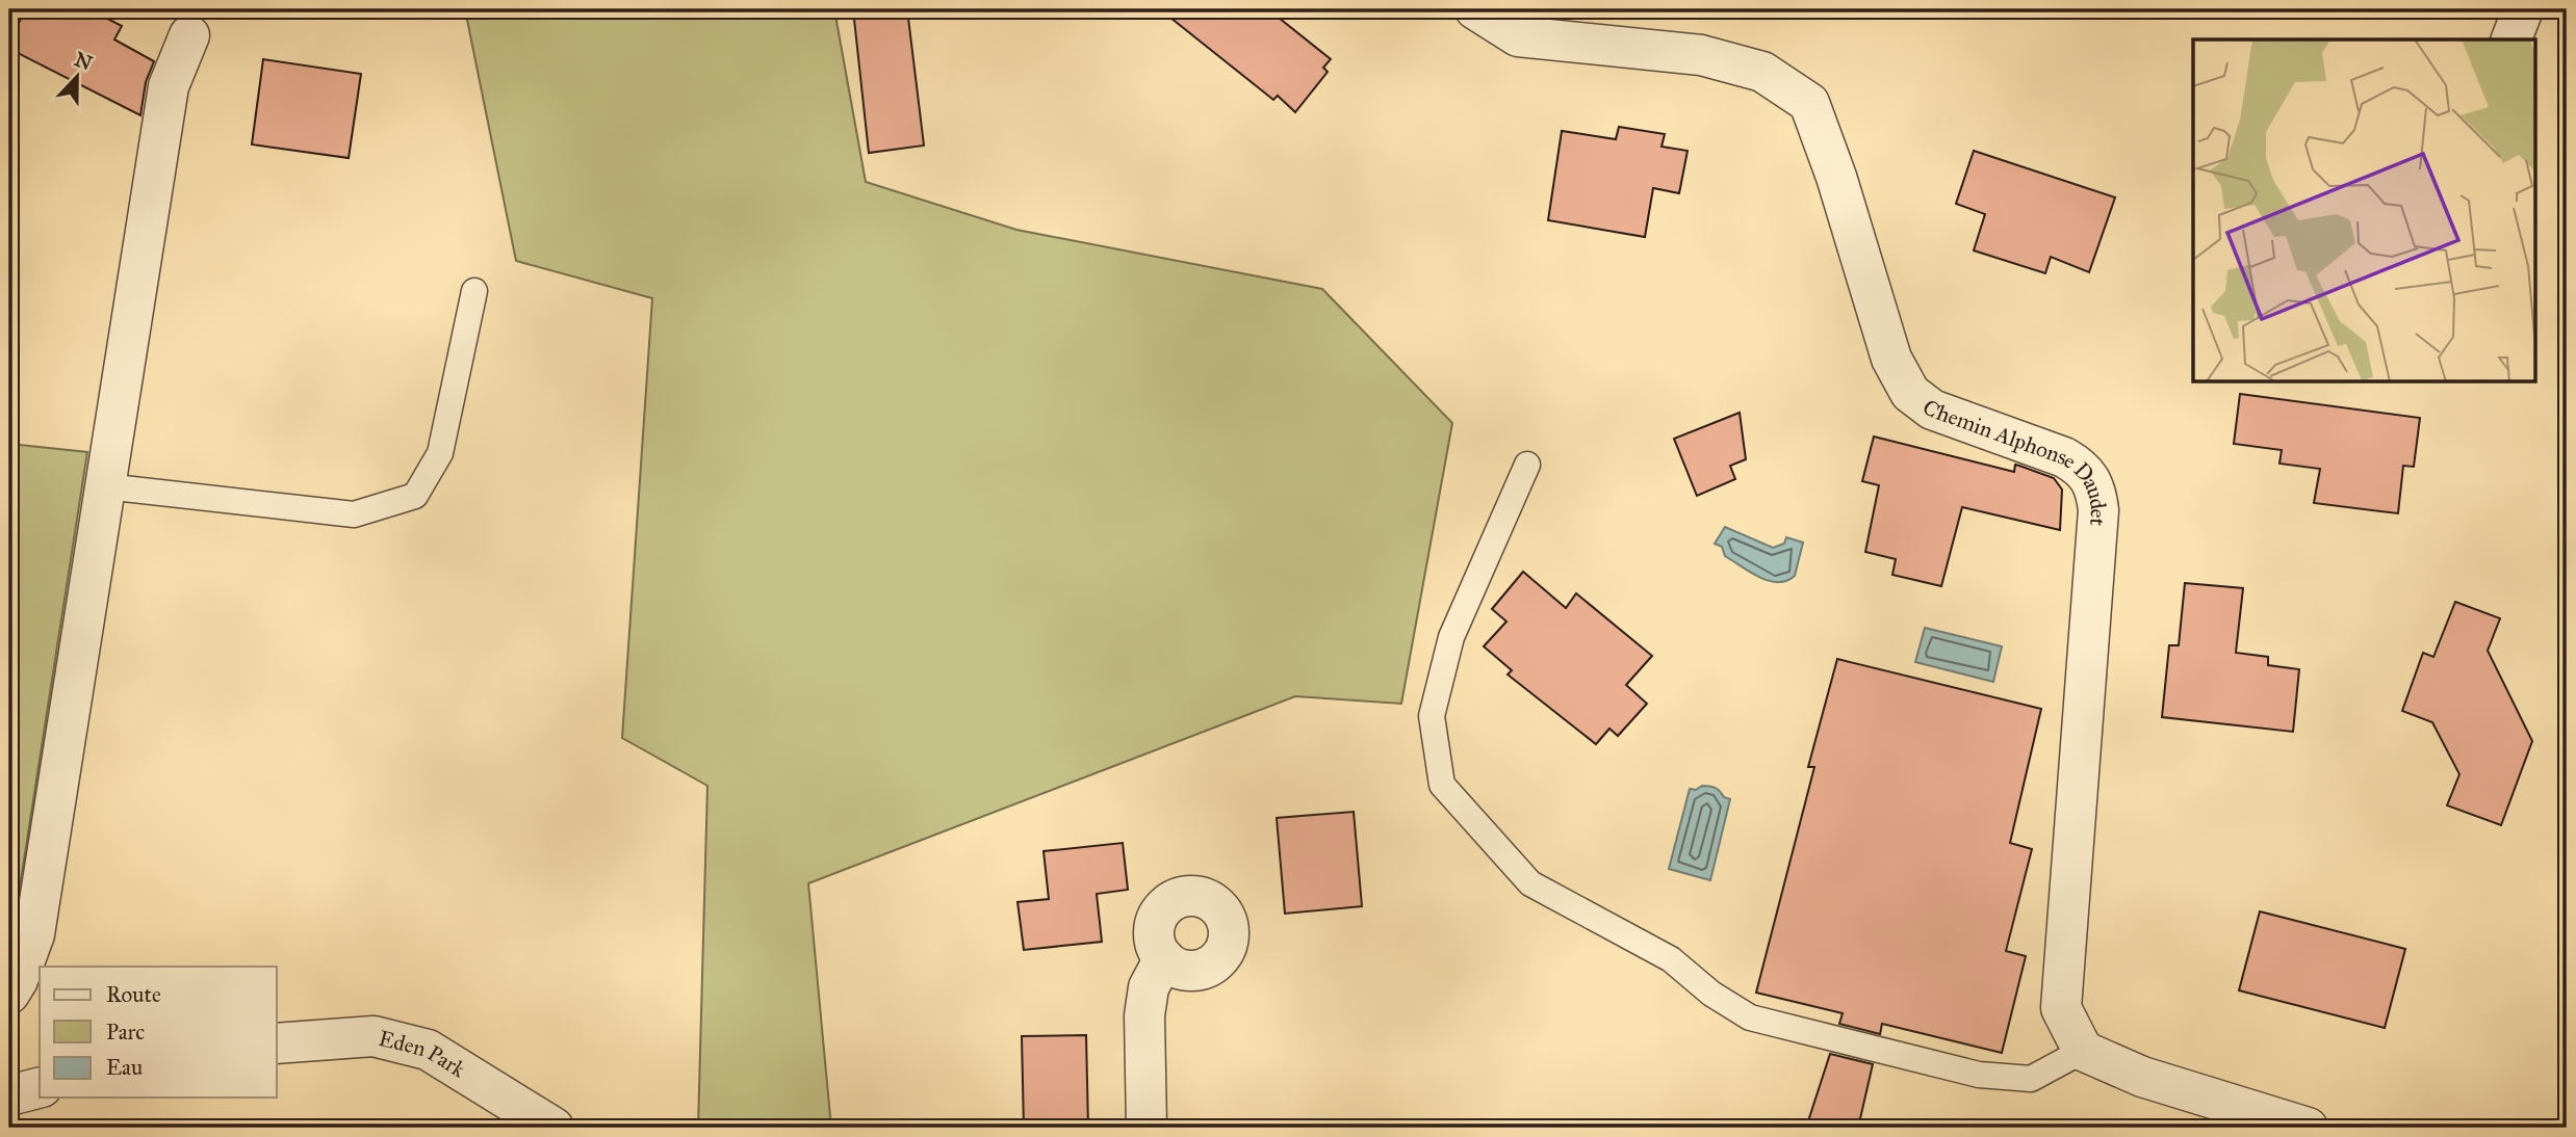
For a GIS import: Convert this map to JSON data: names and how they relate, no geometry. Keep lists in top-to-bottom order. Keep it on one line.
{"streets":{"street":["Chemin Alphonse Daudet","Eden Park"]},"legend":["Route","Parc","Eau"],"north":"top"}
